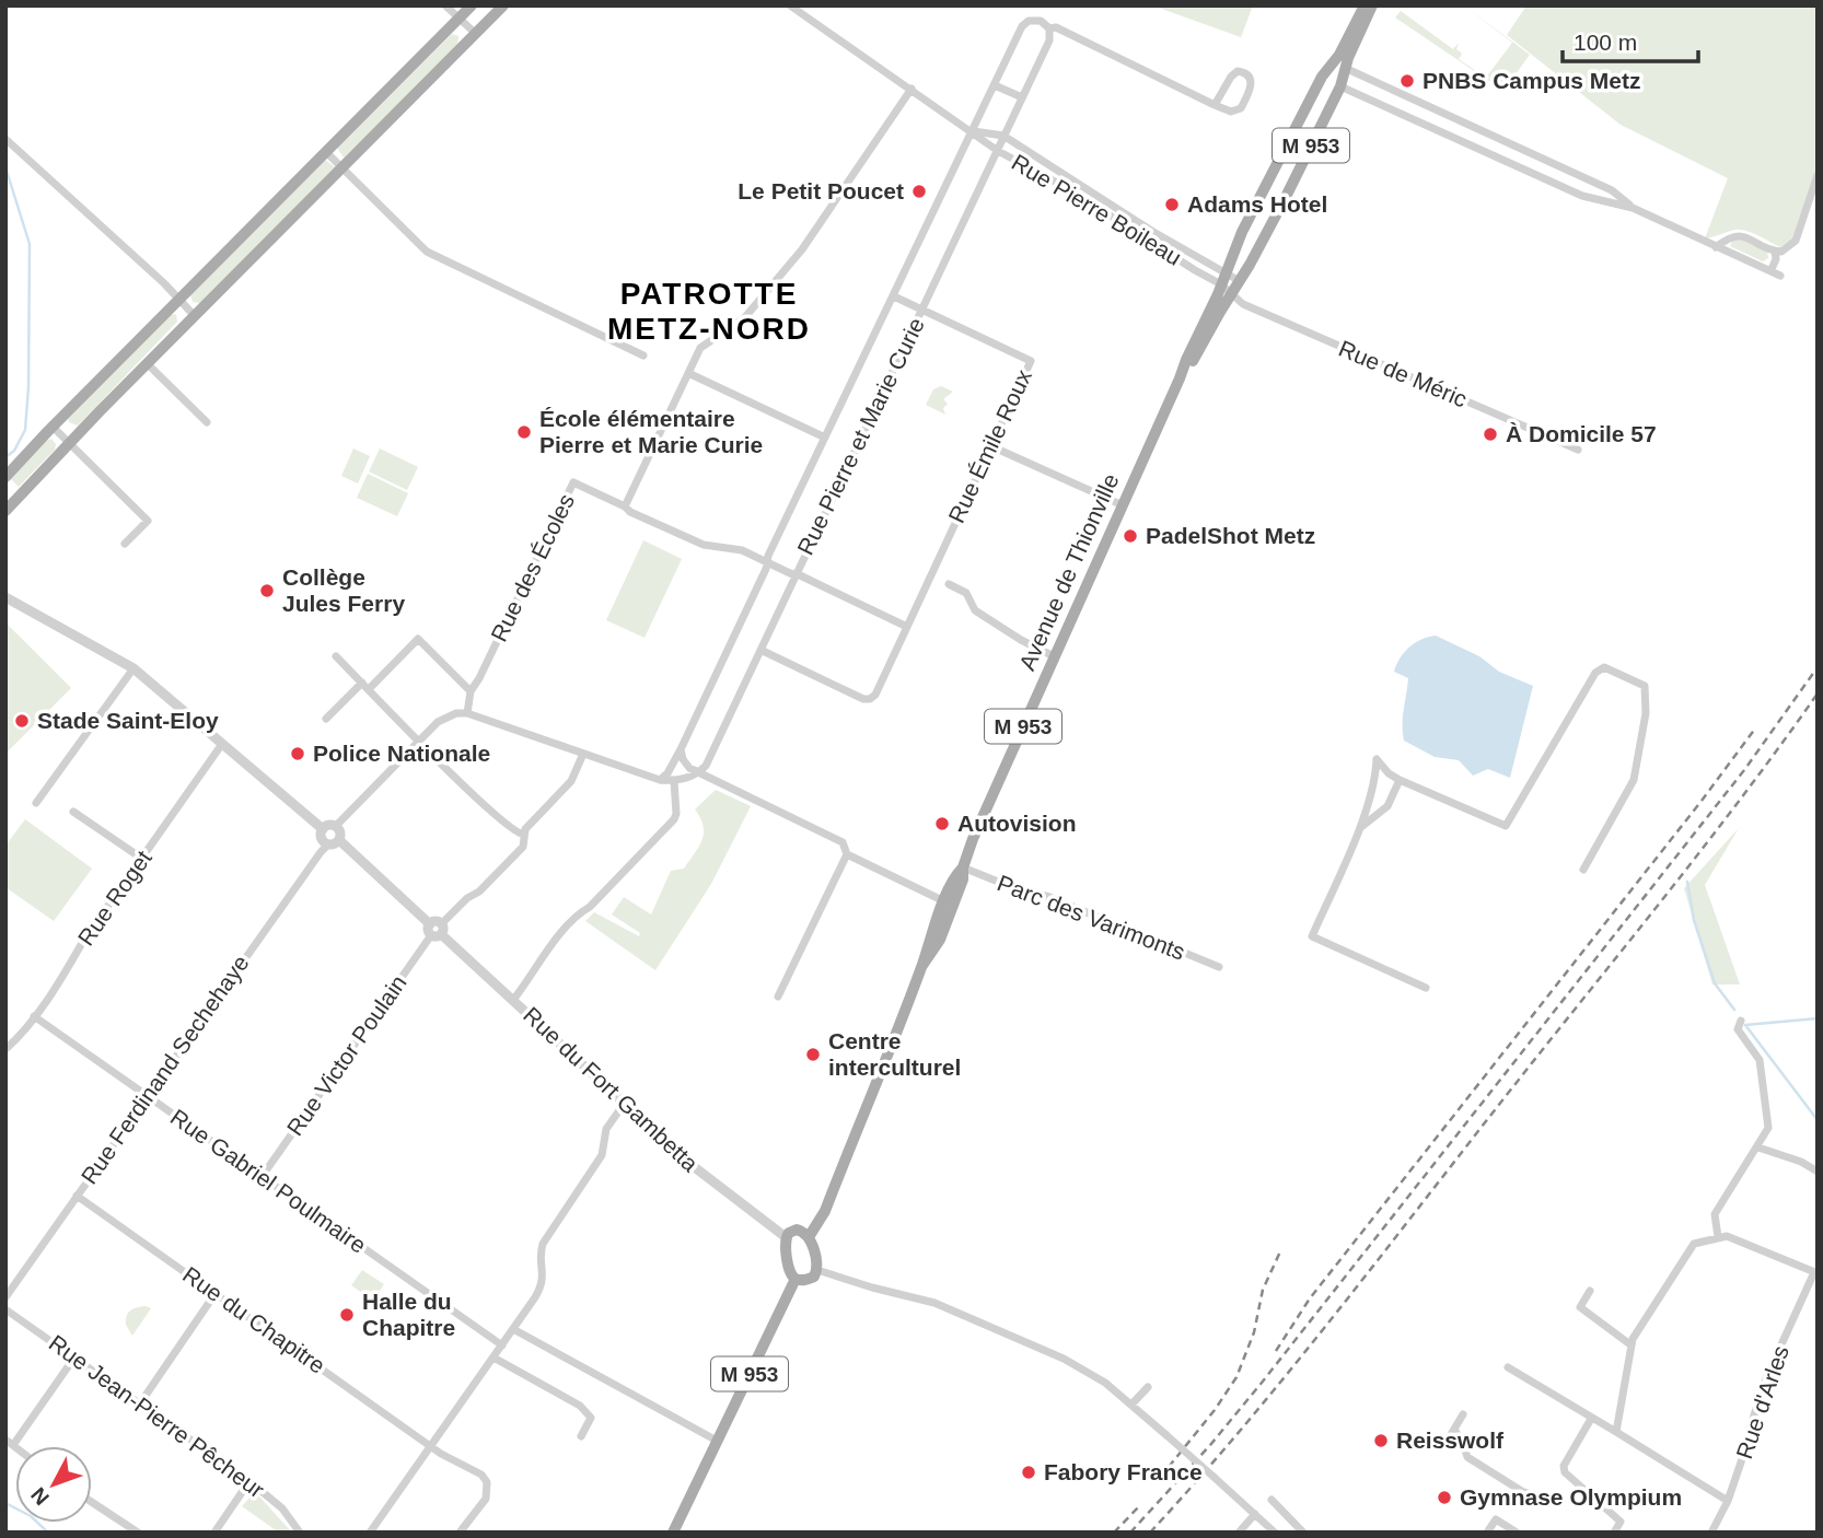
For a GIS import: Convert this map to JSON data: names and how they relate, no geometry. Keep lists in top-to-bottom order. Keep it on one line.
{"streets":{"main road":["M 953","Avenue de Thionville"],"street":["Rue Pierre Boileau","Rue de Méric","Rue Pierre et Marie Curie","Rue Émile Roux","Rue des Écoles","Rue Roget","Parc des Varimonts","Rue Victor Poulain","Rue Ferdinand Sechehaye","Rue du Fort Gambetta","Rue Gabriel Poulmaire","Rue du Chapitre","Rue d'Arles","Rue Jean-Pierre Pêcheur"]},"crossings":[["Rue Pierre Boileau","Rue de Méric"],["Rue Pierre Boileau","Rue Pierre et Marie Curie"],["Rue Pierre Boileau","Avenue de Thionville"],["Rue de Méric","Avenue de Thionville"],["Rue Pierre et Marie Curie","Rue Émile Roux"],["Avenue de Thionville","Parc des Varimonts"],["Rue Roget","Rue Gabriel Poulmaire"],["Rue Victor Poulain","Rue du Fort Gambetta"],["Rue Victor Poulain","Rue Gabriel Poulmaire"],["Rue Ferdinand Sechehaye","Rue du Fort Gambetta"],["Rue Ferdinand Sechehaye","Rue Gabriel Poulmaire"],["Rue Ferdinand Sechehaye","Rue du Chapitre"]],"districts":["PATROTTE METZ-NORD"],"places":["PNBS Campus Metz","Le Petit Poucet","Adams Hotel","École élémentaire Pierre et Marie Curie","À Domicile 57","PadelShot Metz","Collège Jules Ferry","Stade Saint-Eloy","Police Nationale","Autovision","Centre interculturel","Halle du Chapitre","Reisswolf","Fabory France","Gymnase Olympium"],"scale_bar":"100 m","north":"bottom left"}
